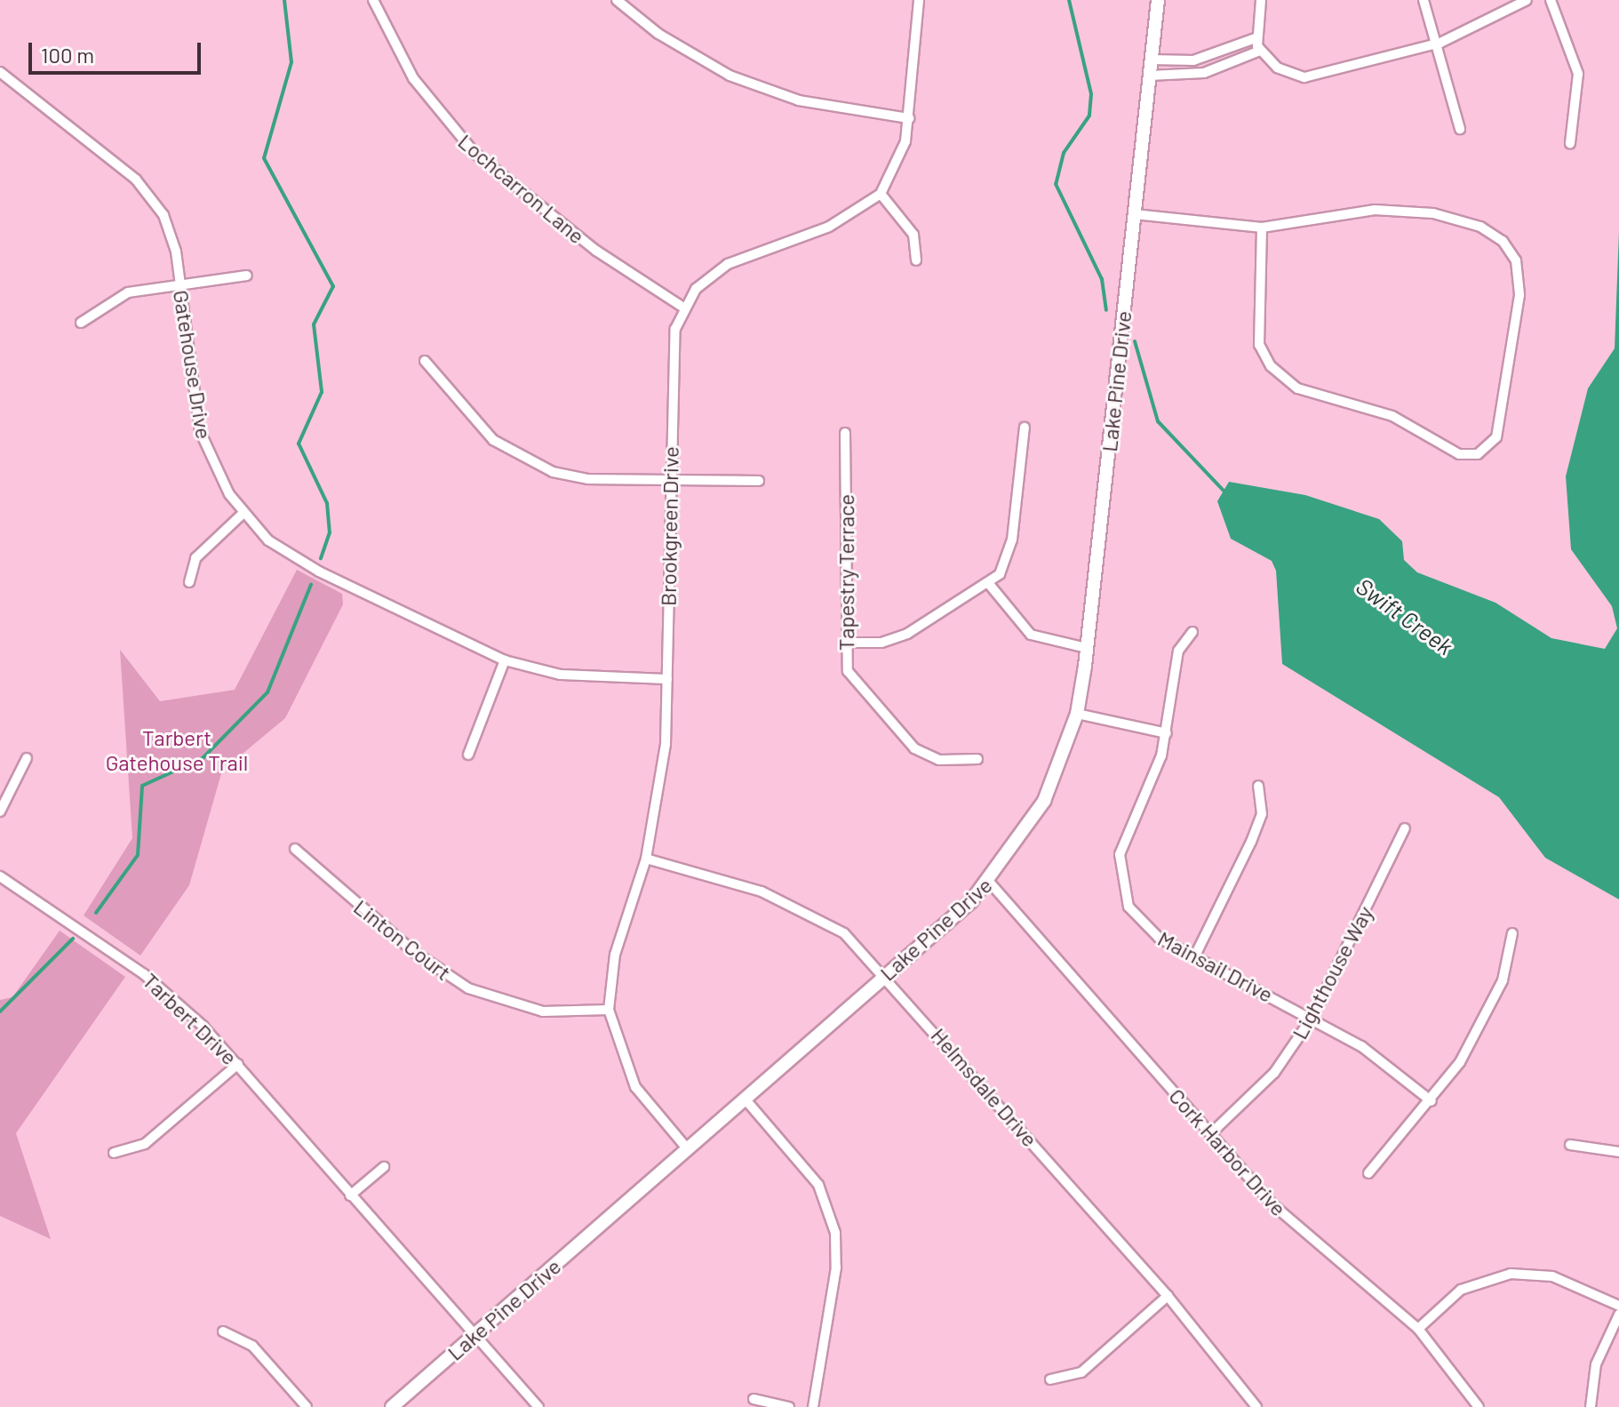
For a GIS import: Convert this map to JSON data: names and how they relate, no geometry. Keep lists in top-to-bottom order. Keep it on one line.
{"streets":{"street":["Lochcarron Lane","Gatehouse Drive","Lake Pine Drive","Brookgreen Drive","Tapestry Terrace","Linton Court","Mainsail Drive","Lighthouse Way","Tarbert Drive","Helmsdale Drive","Cork Harbor Drive"]},"crossings":[["Lochcarron Lane","Brookgreen Drive"],["Gatehouse Drive","Brookgreen Drive"],["Lake Pine Drive","Brookgreen Drive"],["Lake Pine Drive","Tarbert Drive"],["Lake Pine Drive","Helmsdale Drive"],["Lake Pine Drive","Cork Harbor Drive"],["Brookgreen Drive","Linton Court"],["Brookgreen Drive","Helmsdale Drive"],["Mainsail Drive","Lighthouse Way"],["Lighthouse Way","Cork Harbor Drive"]],"water":["Swift Creek"],"parks":["Tarbert Gatehouse Trail"],"scale_bar":"100 m"}
